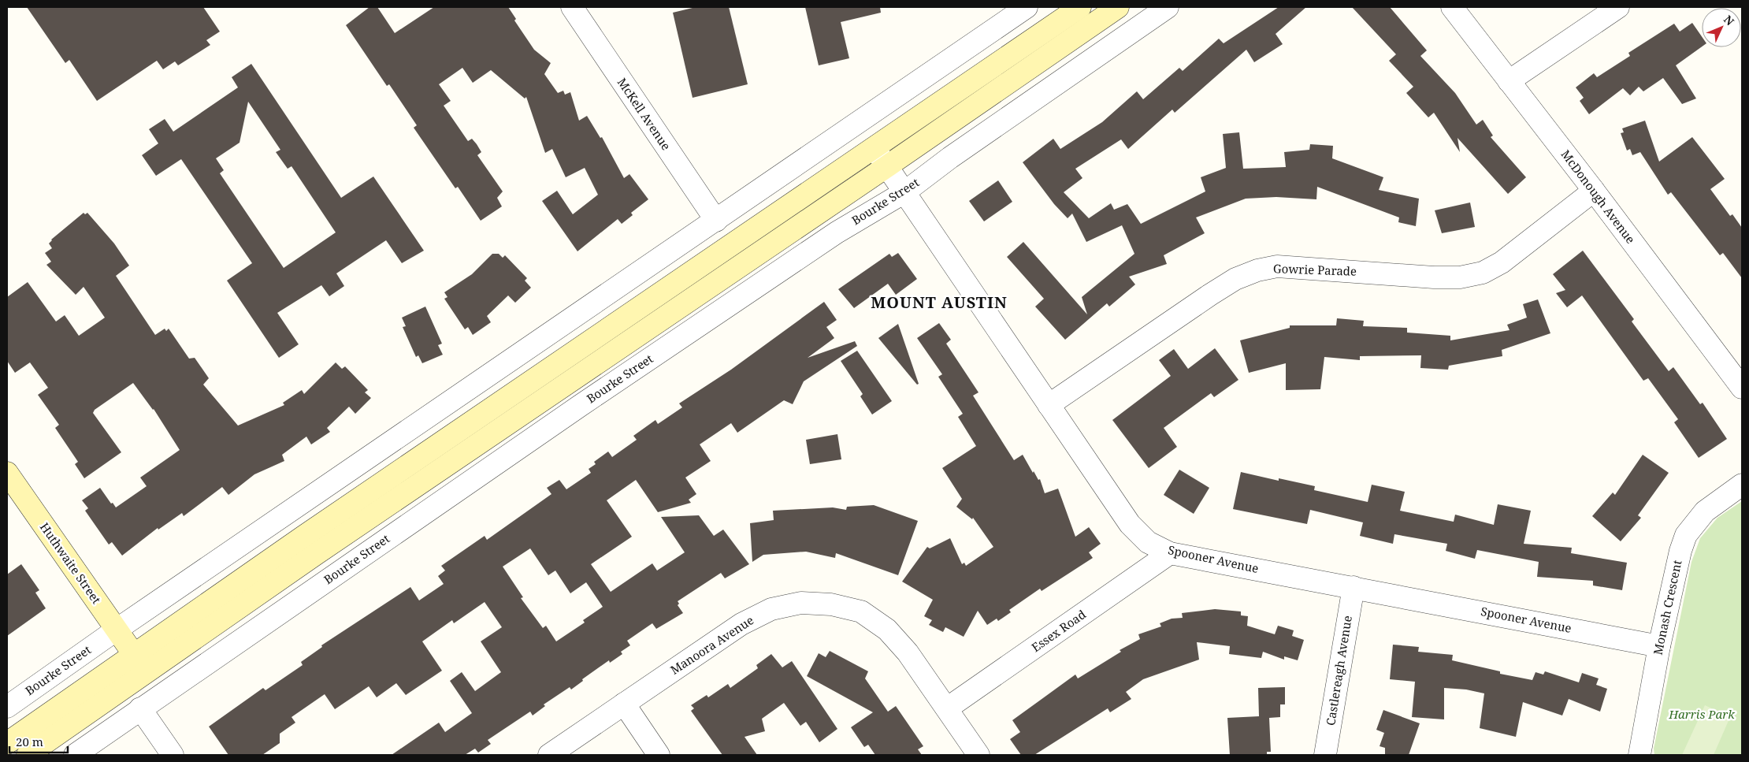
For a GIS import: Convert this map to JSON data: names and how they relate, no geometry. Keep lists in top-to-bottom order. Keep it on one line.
{"streets":{"main road":["Huthwaite Street"],"street":["McKell Avenue","McDonough Avenue","Bourke Street","Gowrie Parade","Spooner Avenue","Monash Crescent","Essex Road","Manoora Avenue","Castlereagh Avenue"]},"crossings":[["McKell Avenue","Bourke Street"],["McDonough Avenue","Gowrie Parade"],["Bourke Street","Spooner Avenue"],["Bourke Street","Huthwaite Street"],["Gowrie Parade","Spooner Avenue"],["Spooner Avenue","Monash Crescent"],["Spooner Avenue","Essex Road"],["Spooner Avenue","Castlereagh Avenue"],["Essex Road","Manoora Avenue"]],"districts":["MOUNT AUSTIN"],"parks":["Harris Park"],"scale_bar":"20 m","north":"top right"}
